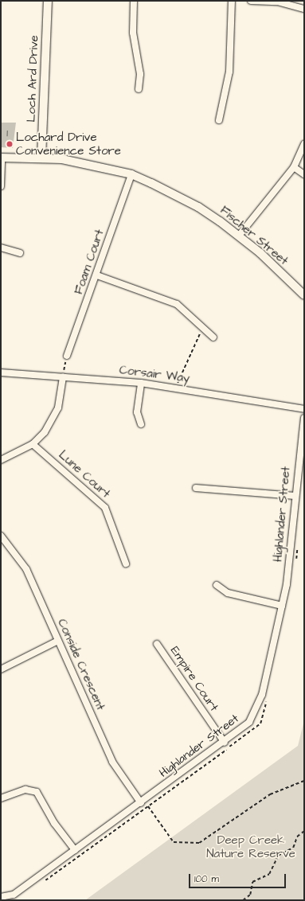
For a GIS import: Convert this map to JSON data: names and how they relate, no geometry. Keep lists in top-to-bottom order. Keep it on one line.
{"streets":{"street":["Loch Ard Drive","Fischer Street","Foam Court","Corsair Way","Lune Court","Highlander Street","Conside Crescent","Empire Court"]},"crossings":[["Loch Ard Drive","Fischer Street"],["Fischer Street","Foam Court"],["Highlander Street","Conside Crescent"],["Highlander Street","Empire Court"]],"parks":["Deep Creek Nature Reserve"],"places":["Lochard Drive Convenience Store"],"house_numbers":["1"],"scale_bar":"100 m"}
